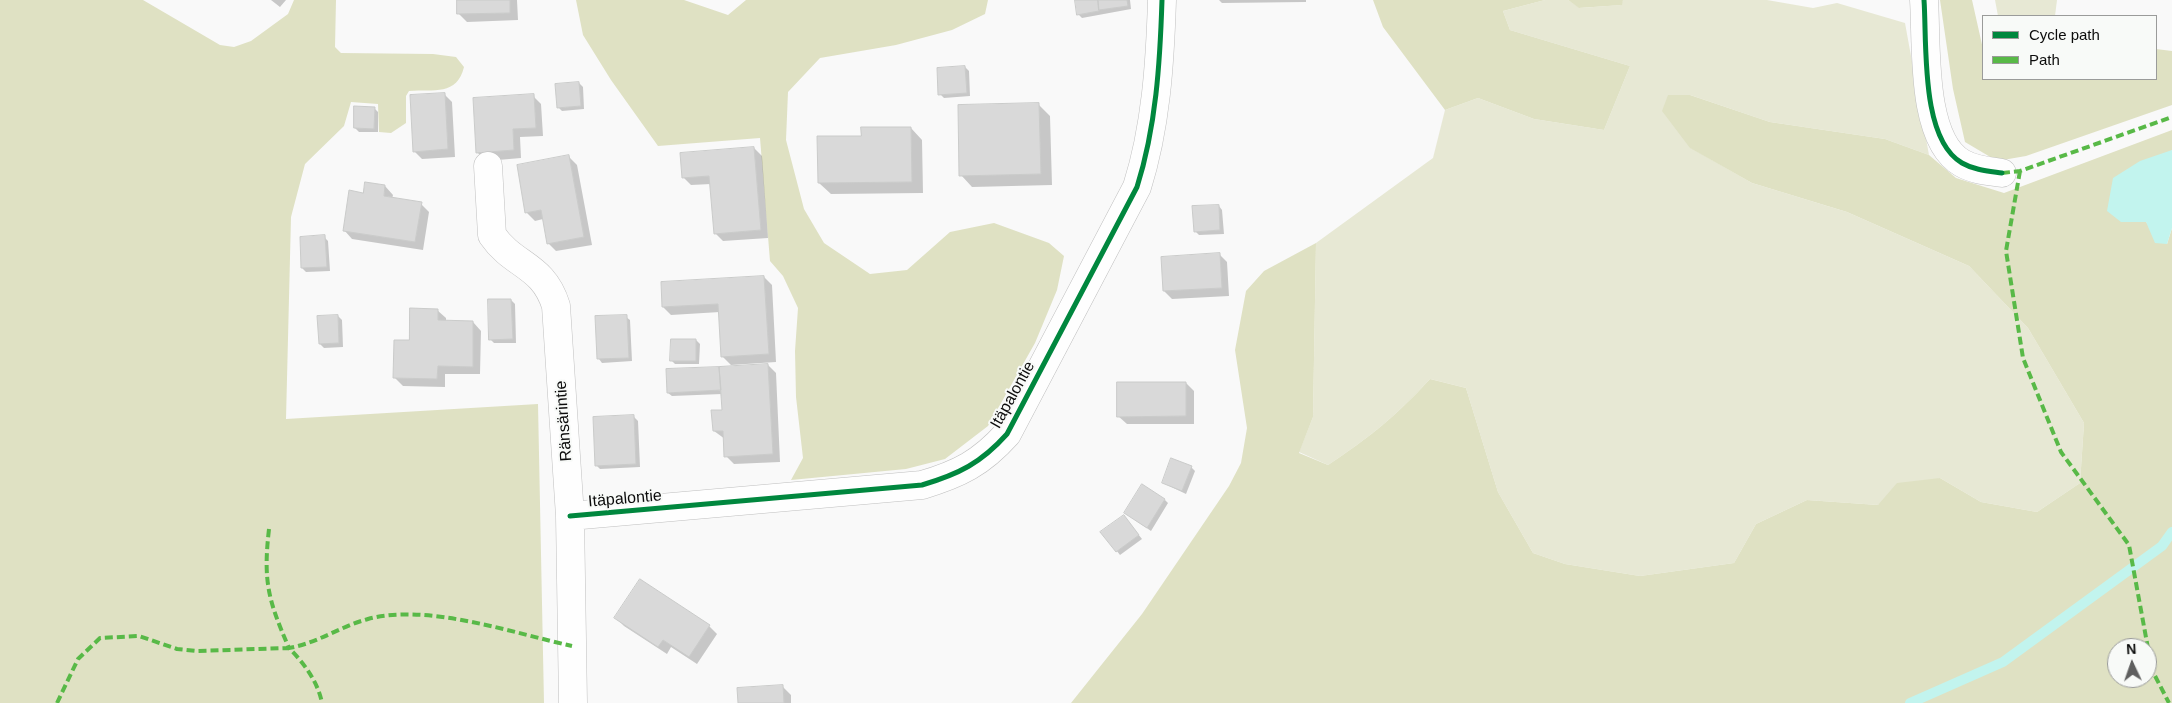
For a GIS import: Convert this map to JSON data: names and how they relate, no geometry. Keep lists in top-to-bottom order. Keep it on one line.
{"streets":{"street":["Itäpalontie","Ränsärintie"]},"crossings":[["Itäpalontie","Ränsärintie"]],"legend":["Cycle path","Path"],"north":"top"}
